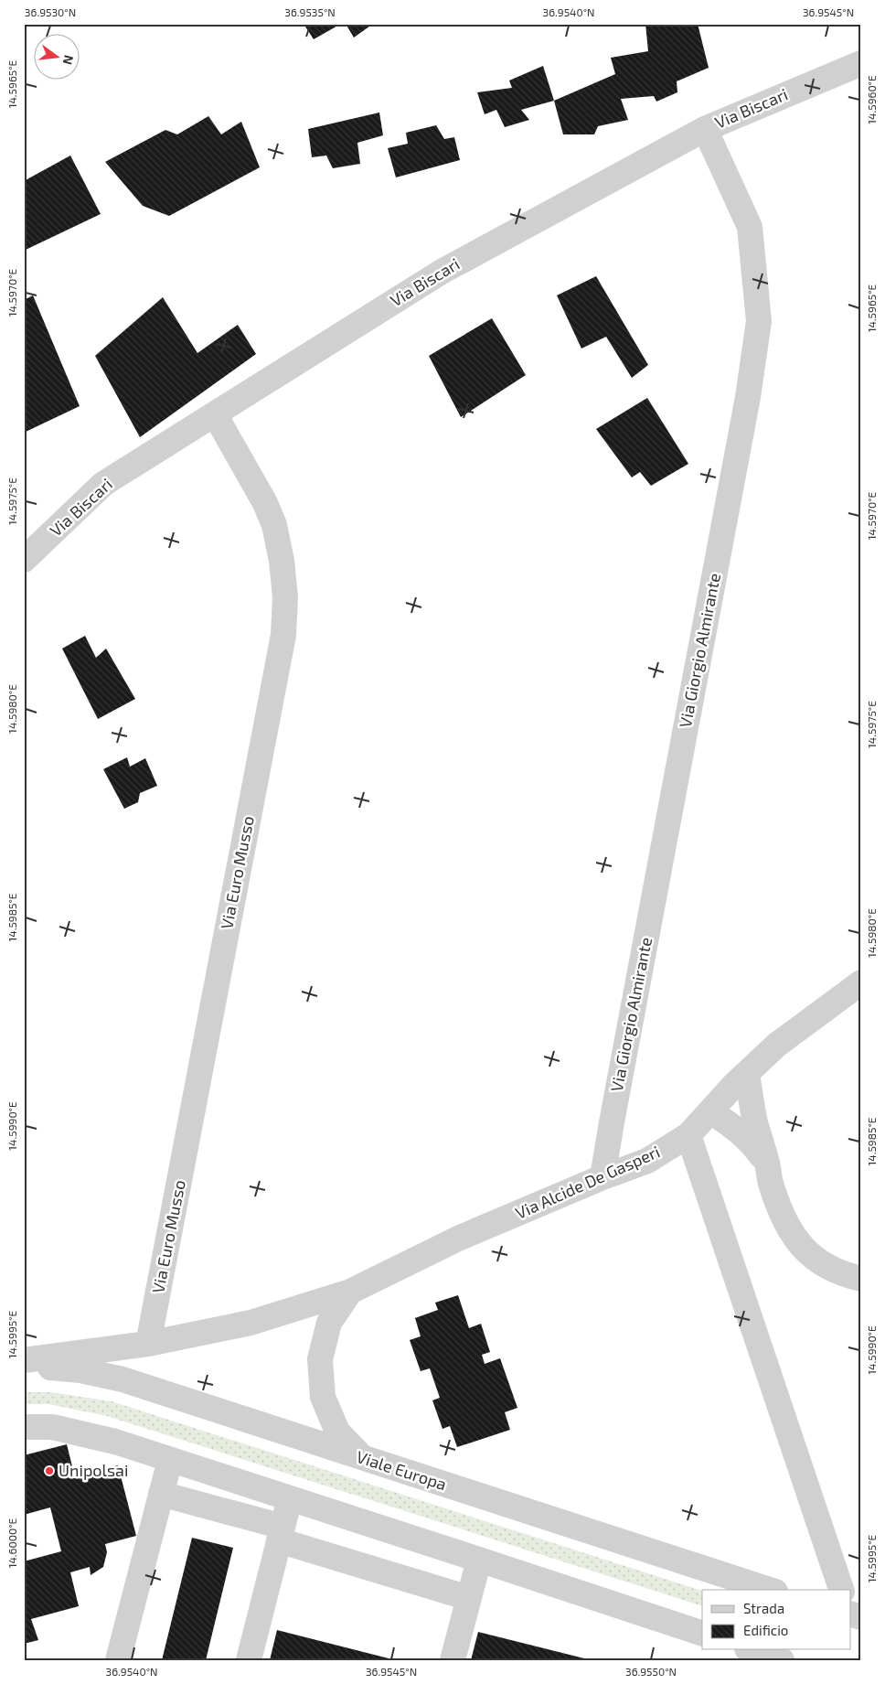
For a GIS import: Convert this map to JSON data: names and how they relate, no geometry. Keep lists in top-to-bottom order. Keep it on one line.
{"streets":{"street":["Via Biscari","Via Giorgio Almirante","Via Euro Musso","Via Alcide De Gasperi","Viale Europa"]},"crossings":[["Via Biscari","Via Giorgio Almirante"],["Via Biscari","Via Euro Musso"],["Via Giorgio Almirante","Via Alcide De Gasperi"],["Via Euro Musso","Via Alcide De Gasperi"]],"places":["Unipolsai"],"legend":["Strada","Edificio"],"north":"right","coordinates":["36.9530°N","36.9535°N","36.9540°N","36.9545°N","14.5965°E","14.5960°E","14.5970°E","14.5975°E","14.5980°E","14.5985°E","14.5990°E","14.5995°E","14.6000°E","36.9550°N"]}
